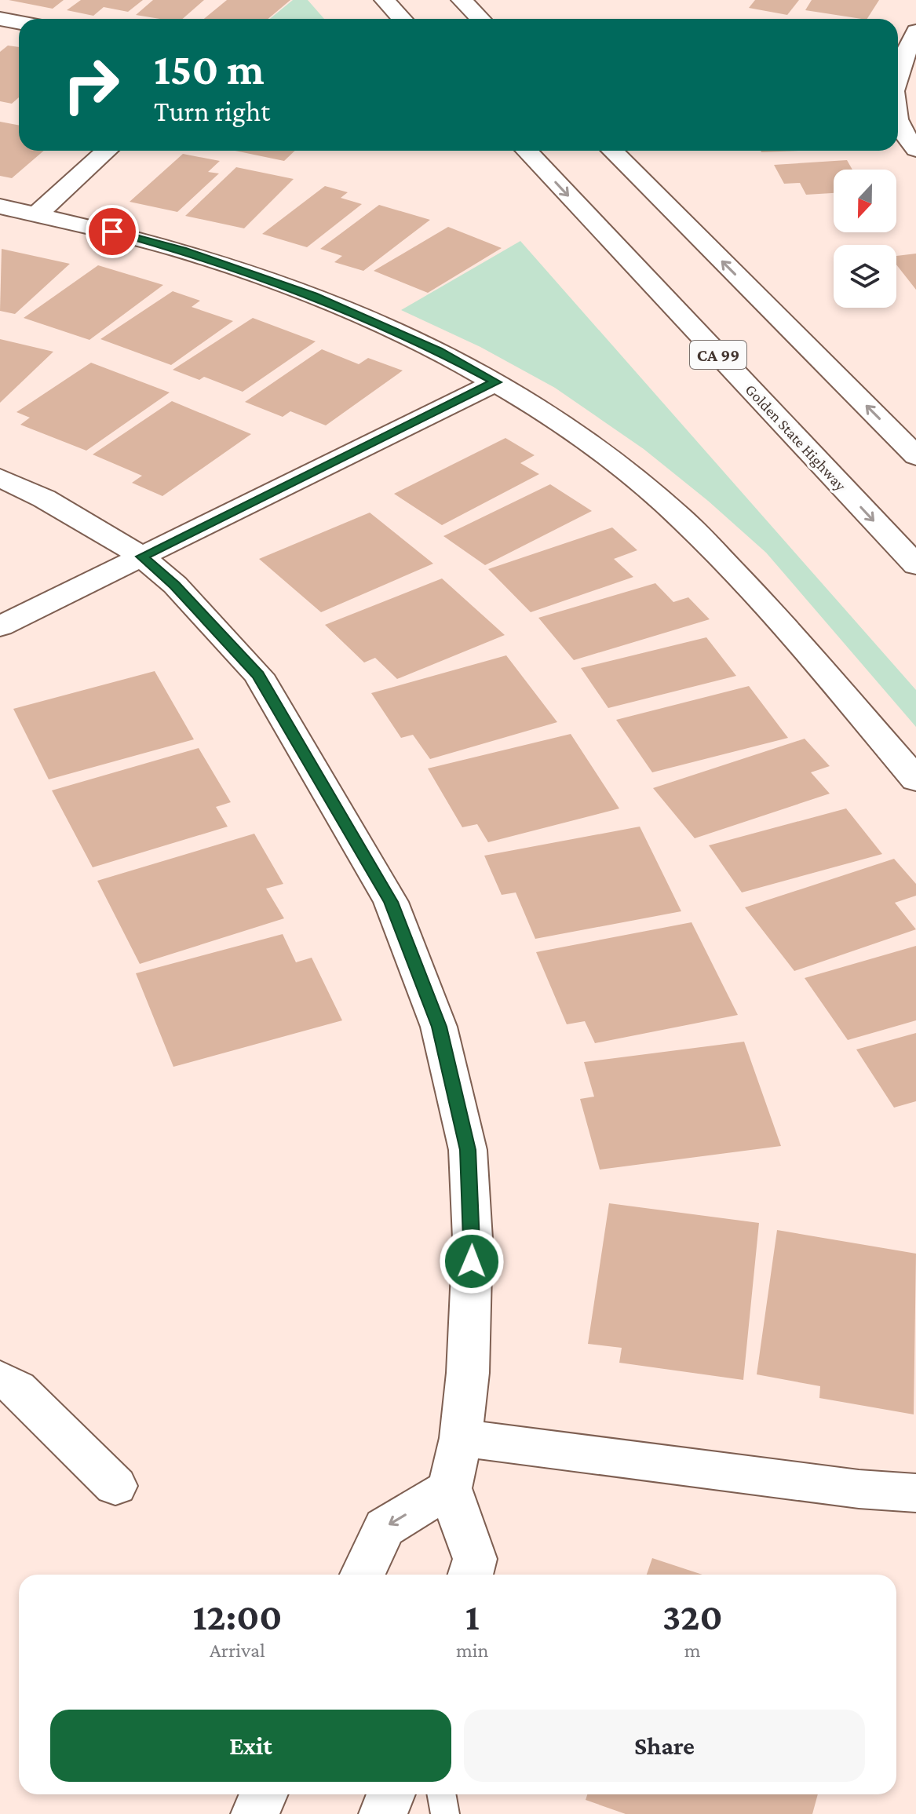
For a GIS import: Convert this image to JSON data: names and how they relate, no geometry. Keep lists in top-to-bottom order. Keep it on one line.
{"streets":{"main road":["CA 99","Golden State Highway"]},"north":"bottom","page":{"turn":["150 m","Turn right"],"eta":["12:00","Arrival","1","min","320","m"],"buttons":["Exit","Share"]}}
